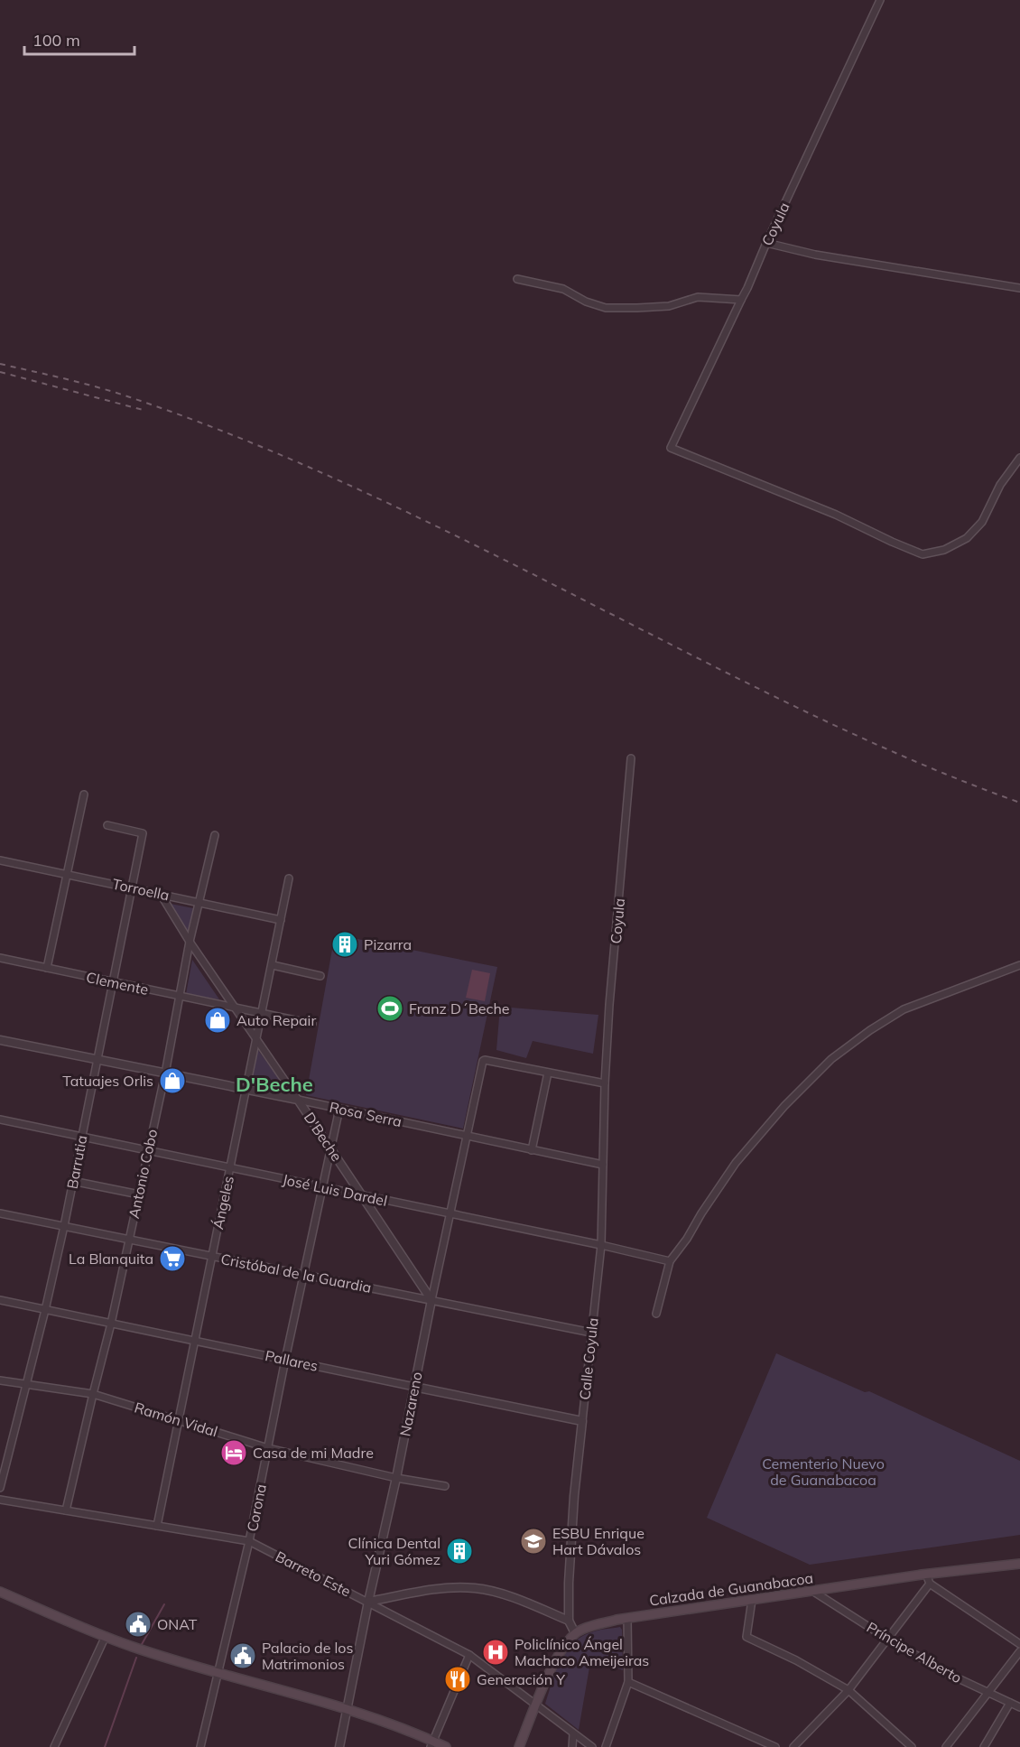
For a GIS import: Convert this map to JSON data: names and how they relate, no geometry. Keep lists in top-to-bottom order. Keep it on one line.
{"streets":{"main road":["Calzada de Guanabacoa"],"street":["Coyula","Torroella","Clemente","Rosa Serra","D'Beche","Barrutia","Antonio Cobo","José Luis Dardel","Ángeles","Cristóbal de la Guardia","Calle Coyula","Pallares","Nazareno","Ramón Vidal","Corona","Barreto Este","Príncipe Alberto"]},"crossings":[["Coyula","Calle Coyula"],["Torroella","D'Beche"],["Torroella","Barrutia"],["Torroella","Antonio Cobo"],["Torroella","Ángeles"],["Clemente","D'Beche"],["Clemente","Barrutia"],["Clemente","Antonio Cobo"],["Clemente","Ángeles"],["Rosa Serra","D'Beche"],["Rosa Serra","Barrutia"],["Rosa Serra","Antonio Cobo"],["Rosa Serra","Ángeles"],["Rosa Serra","Calle Coyula"],["Rosa Serra","Nazareno"],["Rosa Serra","Corona"],["D'Beche","Antonio Cobo"],["D'Beche","José Luis Dardel"],["D'Beche","Ángeles"],["D'Beche","Cristóbal de la Guardia"],["D'Beche","Nazareno"],["D'Beche","Corona"],["Barrutia","José Luis Dardel"],["Barrutia","Cristóbal de la Guardia"],["Barrutia","Pallares"],["Barrutia","Ramón Vidal"],["Antonio Cobo","José Luis Dardel"],["Antonio Cobo","Cristóbal de la Guardia"],["Antonio Cobo","Pallares"],["Antonio Cobo","Ramón Vidal"],["Antonio Cobo","Barreto Este"],["José Luis Dardel","Ángeles"],["José Luis Dardel","Calle Coyula"],["José Luis Dardel","Nazareno"],["José Luis Dardel","Corona"],["Ángeles","Cristóbal de la Guardia"],["Ángeles","Pallares"],["Ángeles","Ramón Vidal"],["Ángeles","Barreto Este"],["Cristóbal de la Guardia","Calle Coyula"],["Cristóbal de la Guardia","Nazareno"],["Cristóbal de la Guardia","Corona"],["Calle Coyula","Pallares"],["Calle Coyula","Calzada de Guanabacoa"],["Pallares","Nazareno"],["Pallares","Corona"],["Nazareno","Ramón Vidal"],["Nazareno","Barreto Este"],["Ramón Vidal","Corona"],["Corona","Barreto Este"],["Calzada de Guanabacoa","Príncipe Alberto"]],"districts":["D'Beche"],"parks":["Cementerio Nuevo de Guanabacoa"],"places":{"building":["Pizarra","Clínica Dental Yuri Gómez"],"sports":["Franz D´Beche"],"shop":["Auto Repair","Tatuajes Orlis"],"supermarket":["La Blanquita"],"hotel":["Casa de mi Madre"],"school or university":["ESBU Enrique Hart Dávalos"],"public building":["ONAT","Palacio de los Matrimonios"],"hospital":["Policlínico Ángel Machaco Ameijeiras"],"restaurant":["Generación Y"]},"scale_bar":"100 m"}
